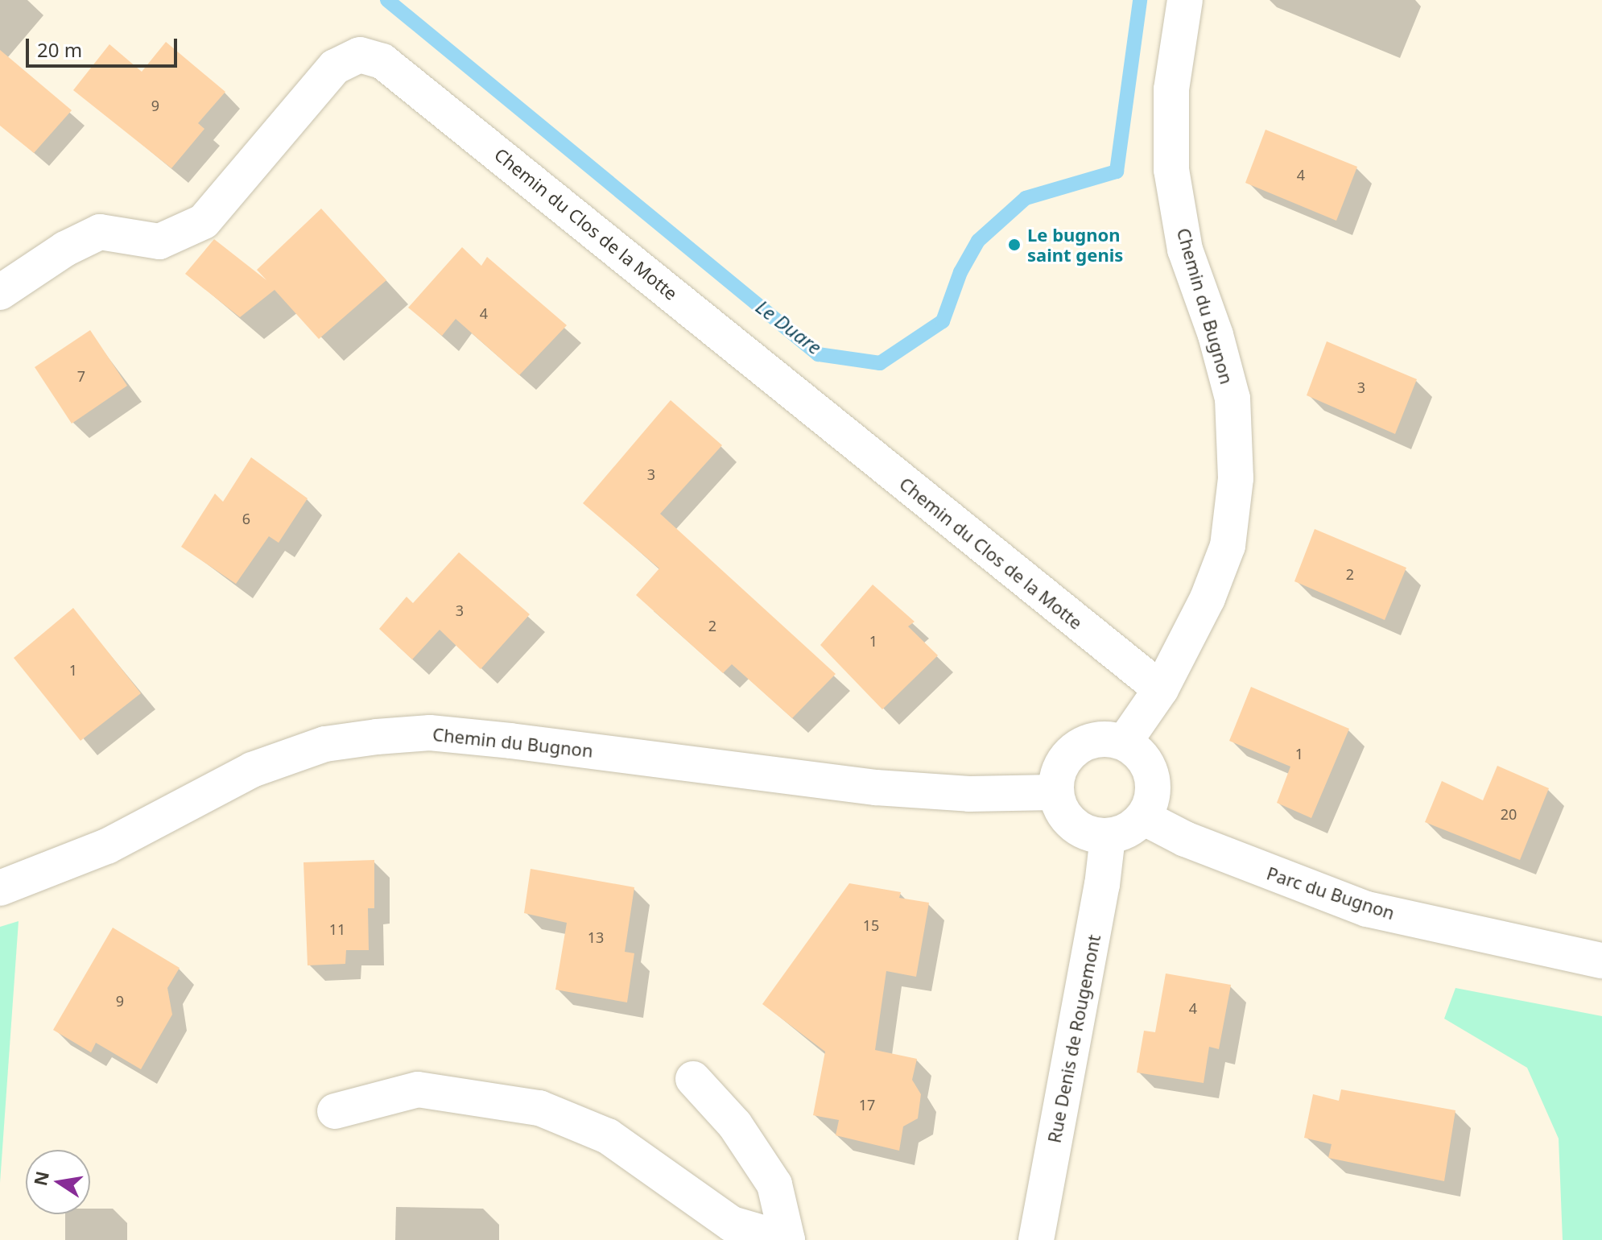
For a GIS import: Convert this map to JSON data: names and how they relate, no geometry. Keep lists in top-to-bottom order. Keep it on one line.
{"streets":{"street":["Chemin du Clos de la Motte","Chemin du Bugnon","Parc du Bugnon","Rue Denis de Rougemont"]},"crossings":[["Chemin du Clos de la Motte","Chemin du Bugnon"],["Chemin du Bugnon","Parc du Bugnon"],["Chemin du Bugnon","Rue Denis de Rougemont"],["Parc du Bugnon","Rue Denis de Rougemont"]],"water":["Le Duare"],"places":["Le bugnon saint genis"],"house_numbers":["9","4","4","7","3","3","6","2","3","2","1","1","1","20","15","11","13","9","4","17"],"scale_bar":"20 m","north":"left"}
